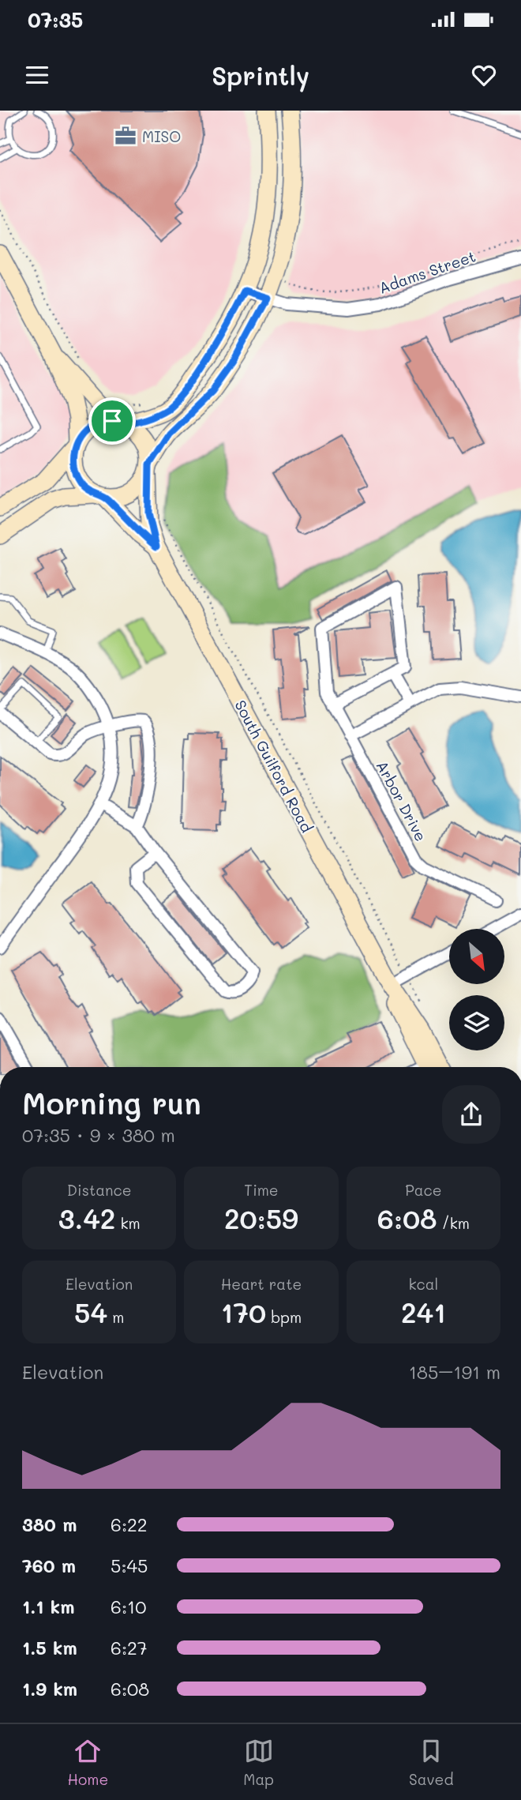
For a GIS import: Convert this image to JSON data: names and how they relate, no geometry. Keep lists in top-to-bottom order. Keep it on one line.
{"streets":{"main road":["South Guilford Road"],"street":["Adams Street","Arbor Drive"]},"places":{"office":["MISO"]},"north":"bottom right","page":{"status":"07:35","header":"Sprintly","heading":["Morning run","07:35 · 9 × 380 m"],"stats":[["Distance","3.42 km"],["Time","20:59"],["Pace","6:08 /km"],["Elevation","54 m"],["Heart rate","170 bpm"],["kcal","241"]],"chart":["Elevation","185–191 m"],"list":[{"name":"380 m","note":"6:22"},{"name":"760 m","note":"5:45"},{"name":"1.1 km","note":"6:10"},{"name":"1.5 km","note":"6:27"},{"name":"1.9 km","note":"6:08"}],"tabs":["Home","Map","Saved"]}}
